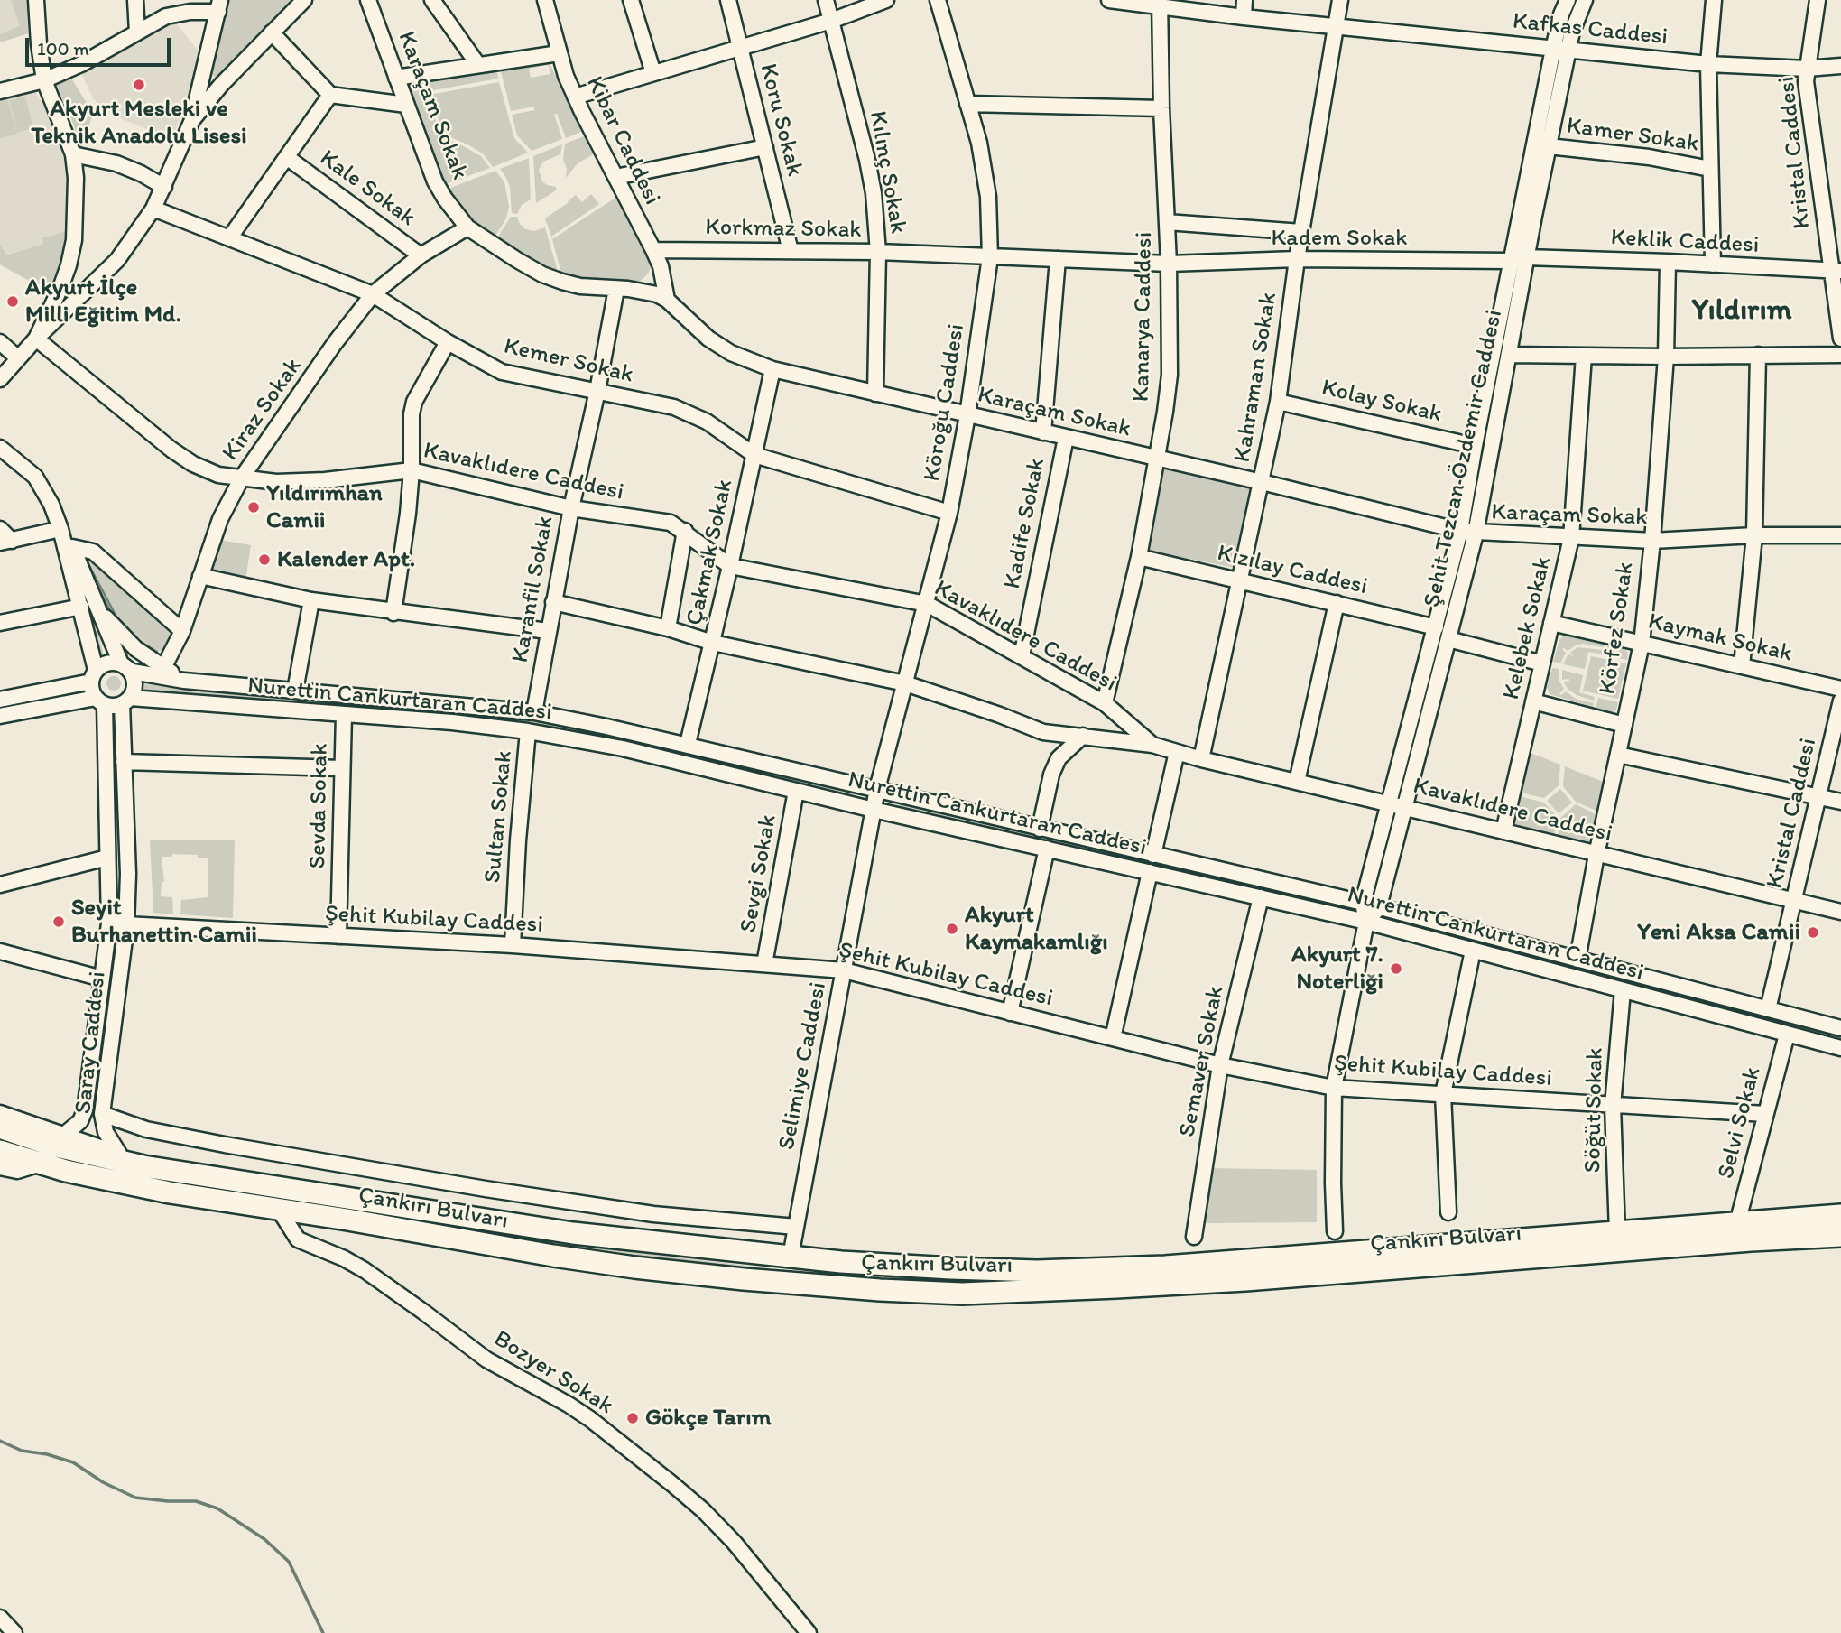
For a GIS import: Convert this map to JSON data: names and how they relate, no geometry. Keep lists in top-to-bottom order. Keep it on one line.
{"streets":{"highway":["Çankırı Bulvarı"],"street":["Kafkas Caddesi","Karaçam Sokak","Koru Sokak","Kamer Sokak","Kibar Caddesi","Kristal Caddesi","Kılınç Sokak","Kale Sokak","Korkmaz Sokak","Kadem Sokak","Keklik Caddesi","Kanarya Caddesi","Kemer Sokak","Kahraman Sokak","Kolay Sokak","Köroğu Caddesi","Kiraz Sokak","Şehit Tezcan Özdemir Caddesi","Kavaklıdere Caddesi","Kadife Sokak","Çakmak Sokak","Kızılay Caddesi","Karanfil Sokak","Kelebek Sokak","Körfez Sokak","Kaymak Sokak","Nurettin Cankurtaran Caddesi","Sevda Sokak","Sultan Sokak","Sevgi Sokak","Şehit Kubilay Caddesi","Saray Caddesi","Semaver Sokak","Selimiye Caddesi","Söğüt Sokak","Selvi Sokak","Bozyer Sokak"]},"crossings":[["Kafkas Caddesi","Kristal Caddesi"],["Kafkas Caddesi","Kanarya Caddesi"],["Kafkas Caddesi","Kahraman Sokak"],["Kafkas Caddesi","Şehit Tezcan Özdemir Caddesi"],["Karaçam Sokak","Kibar Caddesi"],["Karaçam Sokak","Kılınç Sokak"],["Karaçam Sokak","Kanarya Caddesi"],["Karaçam Sokak","Kahraman Sokak"],["Karaçam Sokak","Köroğu Caddesi"],["Karaçam Sokak","Kiraz Sokak"],["Karaçam Sokak","Şehit Tezcan Özdemir Caddesi"],["Karaçam Sokak","Kadife Sokak"],["Karaçam Sokak","Çakmak Sokak"],["Karaçam Sokak","Karanfil Sokak"],["Karaçam Sokak","Kelebek Sokak"],["Karaçam Sokak","Körfez Sokak"],["Koru Sokak","Korkmaz Sokak"],["Kamer Sokak","Şehit Tezcan Özdemir Caddesi"],["Kibar Caddesi","Korkmaz Sokak"],["Kristal Caddesi","Keklik Caddesi"],["Kristal Caddesi","Kavaklıdere Caddesi"],["Kristal Caddesi","Nurettin Cankurtaran Caddesi"],["Kılınç Sokak","Korkmaz Sokak"],["Kale Sokak","Kiraz Sokak"],["Korkmaz Sokak","Kadem Sokak"],["Korkmaz Sokak","Köroğu Caddesi"],["Kadem Sokak","Kanarya Caddesi"],["Kadem Sokak","Kahraman Sokak"],["Kadem Sokak","Şehit Tezcan Özdemir Caddesi"],["Keklik Caddesi","Şehit Tezcan Özdemir Caddesi"],["Keklik Caddesi","Körfez Sokak"],["Kanarya Caddesi","Kavaklıdere Caddesi"],["Kanarya Caddesi","Kızılay Caddesi"],["Kemer Sokak","Köroğu Caddesi"],["Kemer Sokak","Kiraz Sokak"],["Kemer Sokak","Çakmak Sokak"],["Kemer Sokak","Karanfil Sokak"],["Kahraman Sokak","Kolay Sokak"],["Kahraman Sokak","Kavaklıdere Caddesi"],["Kahraman Sokak","Kızılay Caddesi"],["Kolay Sokak","Şehit Tezcan Özdemir Caddesi"],["Köroğu Caddesi","Kavaklıdere Caddesi"],["Köroğu Caddesi","Nurettin Cankurtaran Caddesi"],["Köroğu Caddesi","Selimiye Caddesi"],["Kiraz Sokak","Kavaklıdere Caddesi"],["Şehit Tezcan Özdemir Caddesi","Kavaklıdere Caddesi"],["Şehit Tezcan Özdemir Caddesi","Kızılay Caddesi"],["Şehit Tezcan Özdemir Caddesi","Nurettin Cankurtaran Caddesi"],["Kavaklıdere Caddesi","Kadife Sokak"],["Kavaklıdere Caddesi","Çakmak Sokak"],["Kavaklıdere Caddesi","Karanfil Sokak"],["Kavaklıdere Caddesi","Kelebek Sokak"],["Kavaklıdere Caddesi","Körfez Sokak"],["Çakmak Sokak","Nurettin Cankurtaran Caddesi"],["Karanfil Sokak","Nurettin Cankurtaran Caddesi"],["Kelebek Sokak","Kaymak Sokak"],["Körfez Sokak","Kaymak Sokak"],["Körfez Sokak","Nurettin Cankurtaran Caddesi"],["Nurettin Cankurtaran Caddesi","Sevda Sokak"],["Nurettin Cankurtaran Caddesi","Sultan Sokak"],["Nurettin Cankurtaran Caddesi","Sevgi Sokak"],["Nurettin Cankurtaran Caddesi","Saray Caddesi"],["Nurettin Cankurtaran Caddesi","Semaver Sokak"],["Nurettin Cankurtaran Caddesi","Selimiye Caddesi"],["Nurettin Cankurtaran Caddesi","Söğüt Sokak"],["Nurettin Cankurtaran Caddesi","Selvi Sokak"],["Sevda Sokak","Şehit Kubilay Caddesi"],["Sultan Sokak","Şehit Kubilay Caddesi"],["Sevgi Sokak","Şehit Kubilay Caddesi"],["Şehit Kubilay Caddesi","Saray Caddesi"],["Şehit Kubilay Caddesi","Semaver Sokak"],["Şehit Kubilay Caddesi","Selimiye Caddesi"],["Şehit Kubilay Caddesi","Söğüt Sokak"],["Şehit Kubilay Caddesi","Selvi Sokak"],["Saray Caddesi","Çankırı Bulvarı"],["Selimiye Caddesi","Çankırı Bulvarı"],["Söğüt Sokak","Çankırı Bulvarı"],["Selvi Sokak","Çankırı Bulvarı"],["Çankırı Bulvarı","Bozyer Sokak"]],"districts":["Yıldırım"],"places":["Akyurt Mesleki ve Teknik Anadolu Lisesi","Akyurt İlçe Milli Eğitim Md.","Yıldırımhan Camii","Kalender Apt.","Seyit Burhanettin Camii","Akyurt Kaymakamlığı","Yeni Aksa Camii","Akyurt 7. Noterliği","Gökçe Tarım"],"scale_bar":"100 m"}
